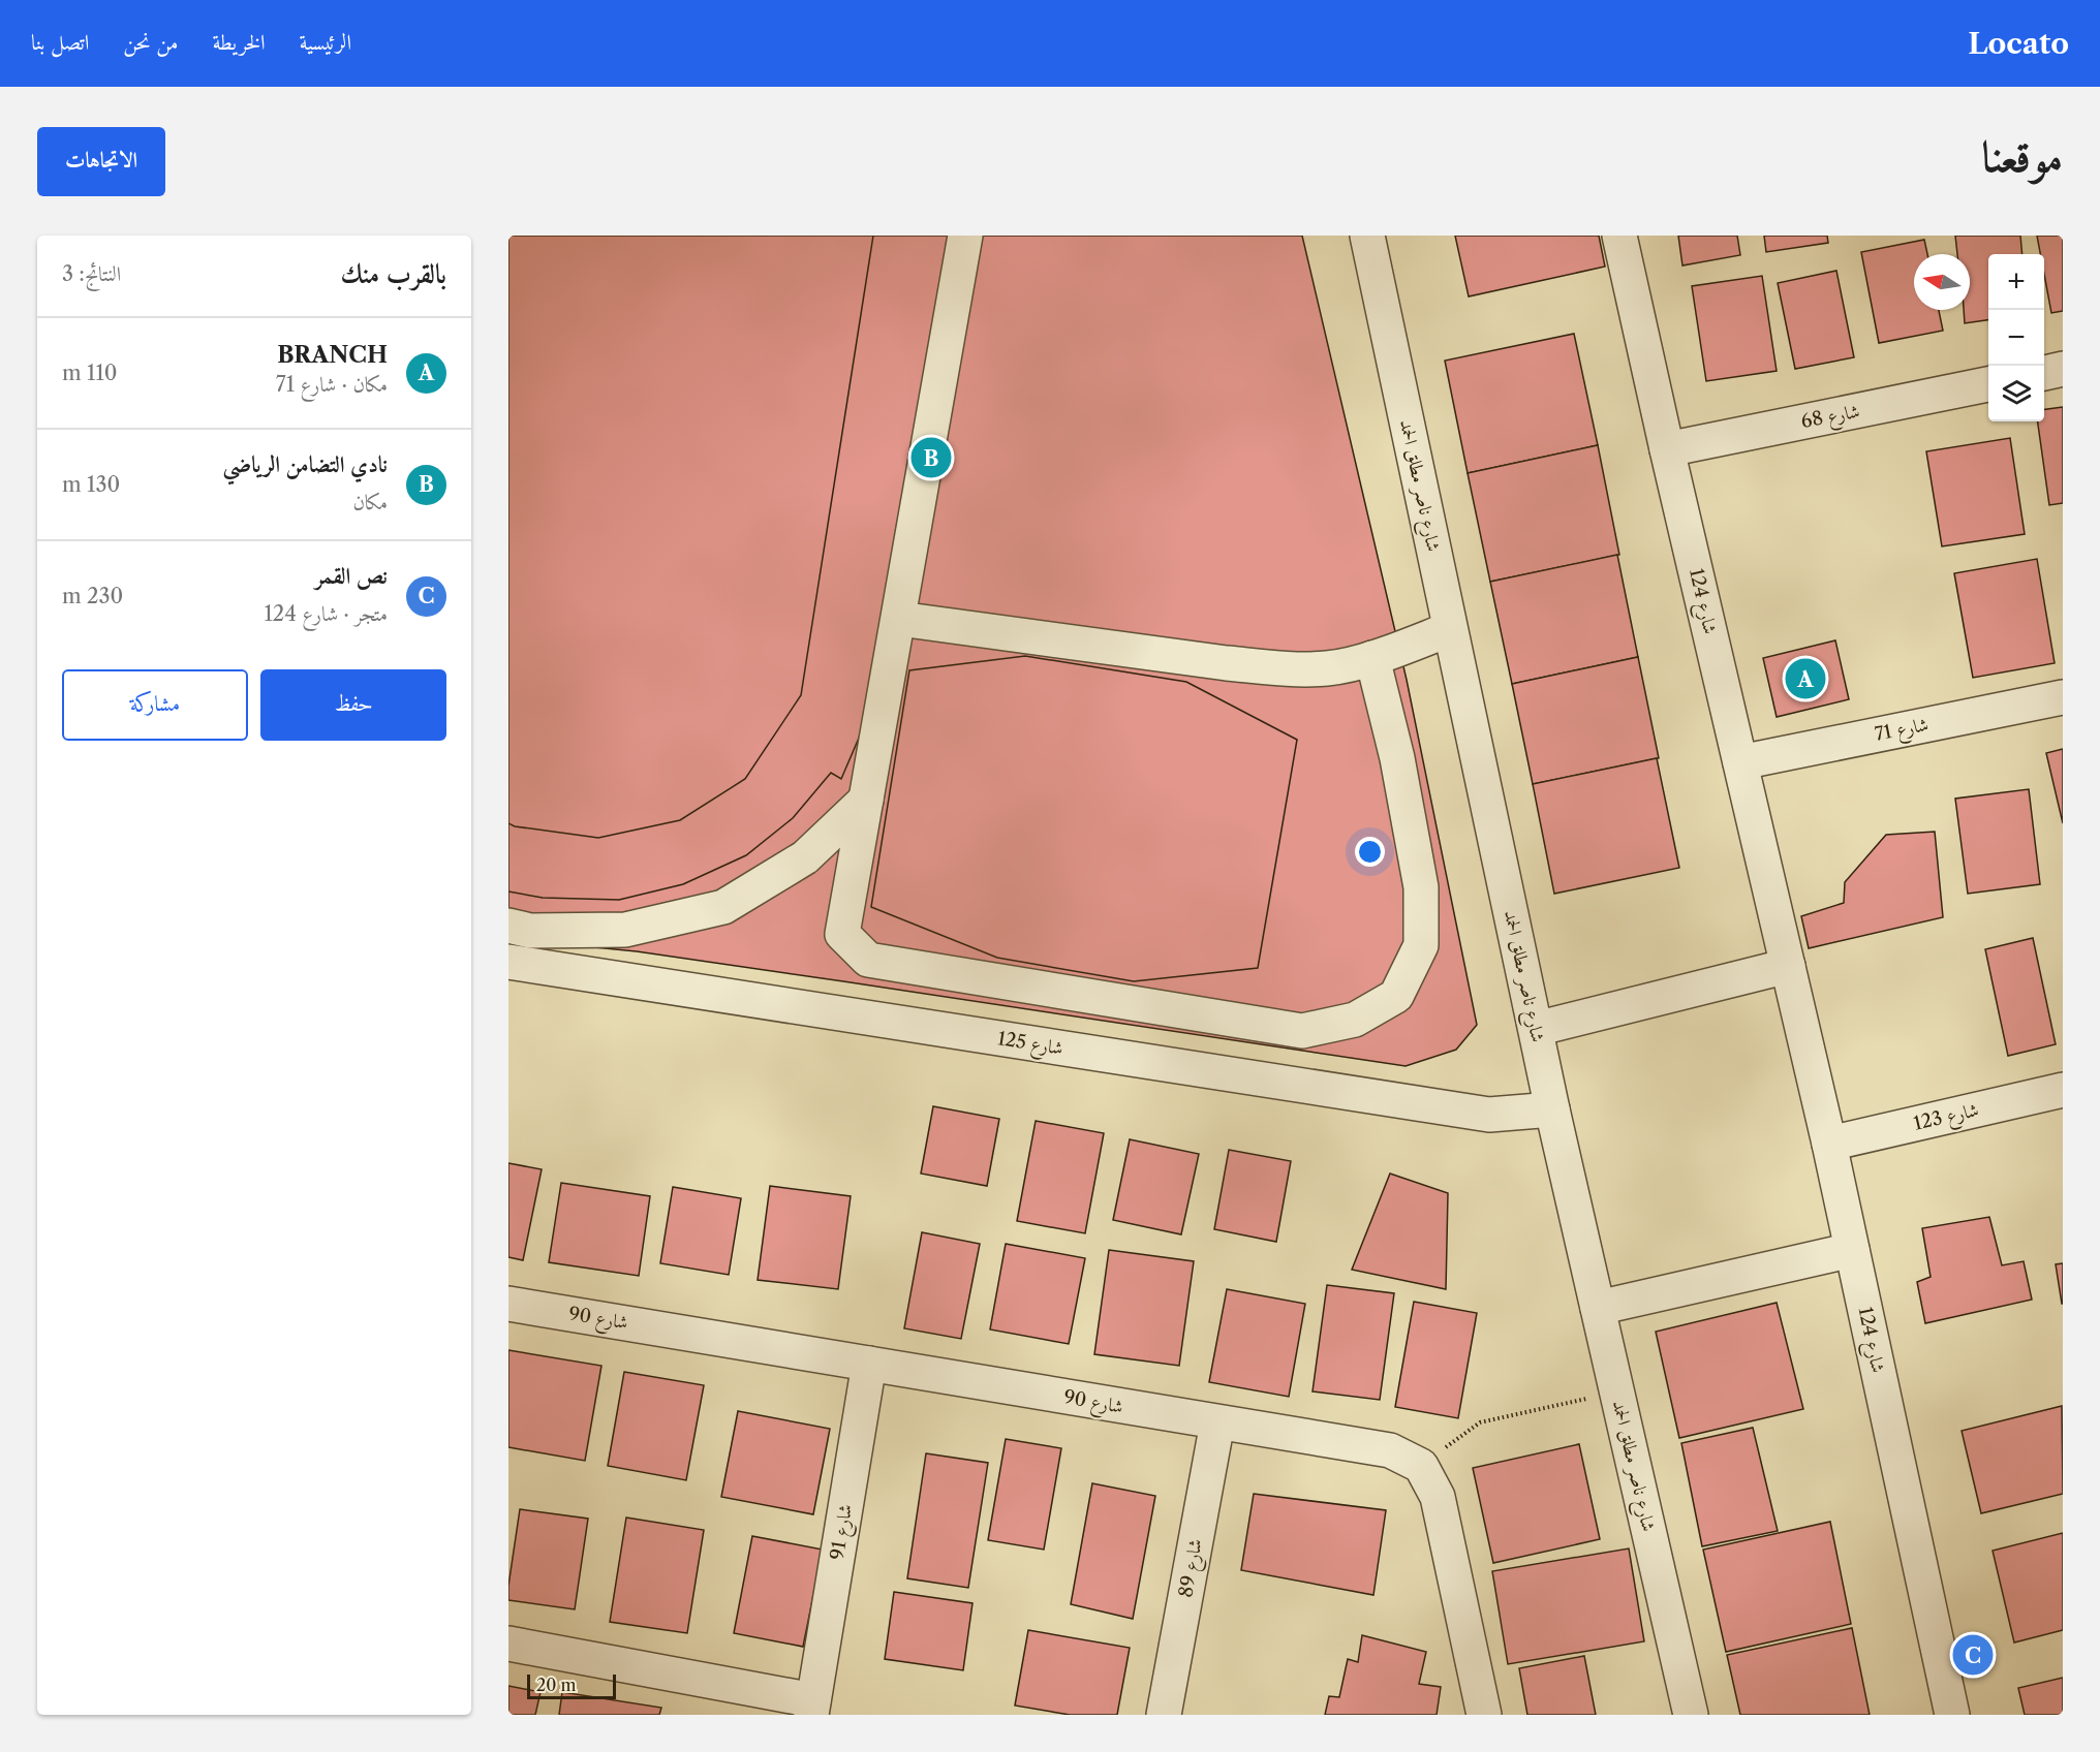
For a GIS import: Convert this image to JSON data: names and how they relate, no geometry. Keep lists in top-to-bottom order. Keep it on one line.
{"streets":{"street":["شارع 68","شارع ناصر مطلق الحمد","شارع 124","شارع 71","شارع 125","شارع 123","شارع 90","شارع 91","شارع 89"]},"crossings":[["شارع 68","شارع 124"],["شارع ناصر مطلق الحمد","شارع 125"],["شارع 124","شارع 71"],["شارع 124","شارع 123"],["شارع 90","شارع 91"],["شارع 90","شارع 89"]],"scale_bar":"20 m","north":"left","page":{"header":"Locato","nav":["الرئيسية","الخريطة","من نحن","اتصل بنا"],"title":"موقعنا","buttons":["الاتجاهات",["حفظ","مشاركة"]],"heading":["بالقرب منك","النتائج: 3"],"map_buttons":["+","−"],"list":[{"mark":"A","name":"BRANCH","note":"مكان · شارع 71","value":"110 m"},{"mark":"B","name":"نادي التضامن الرياضي","note":"مكان","value":"130 m"},{"mark":"C","name":"نص القمر","note":"متجر · شارع 124","value":"230 m"}],"pins":["B","A","C"],"scale":"20 m"}}
